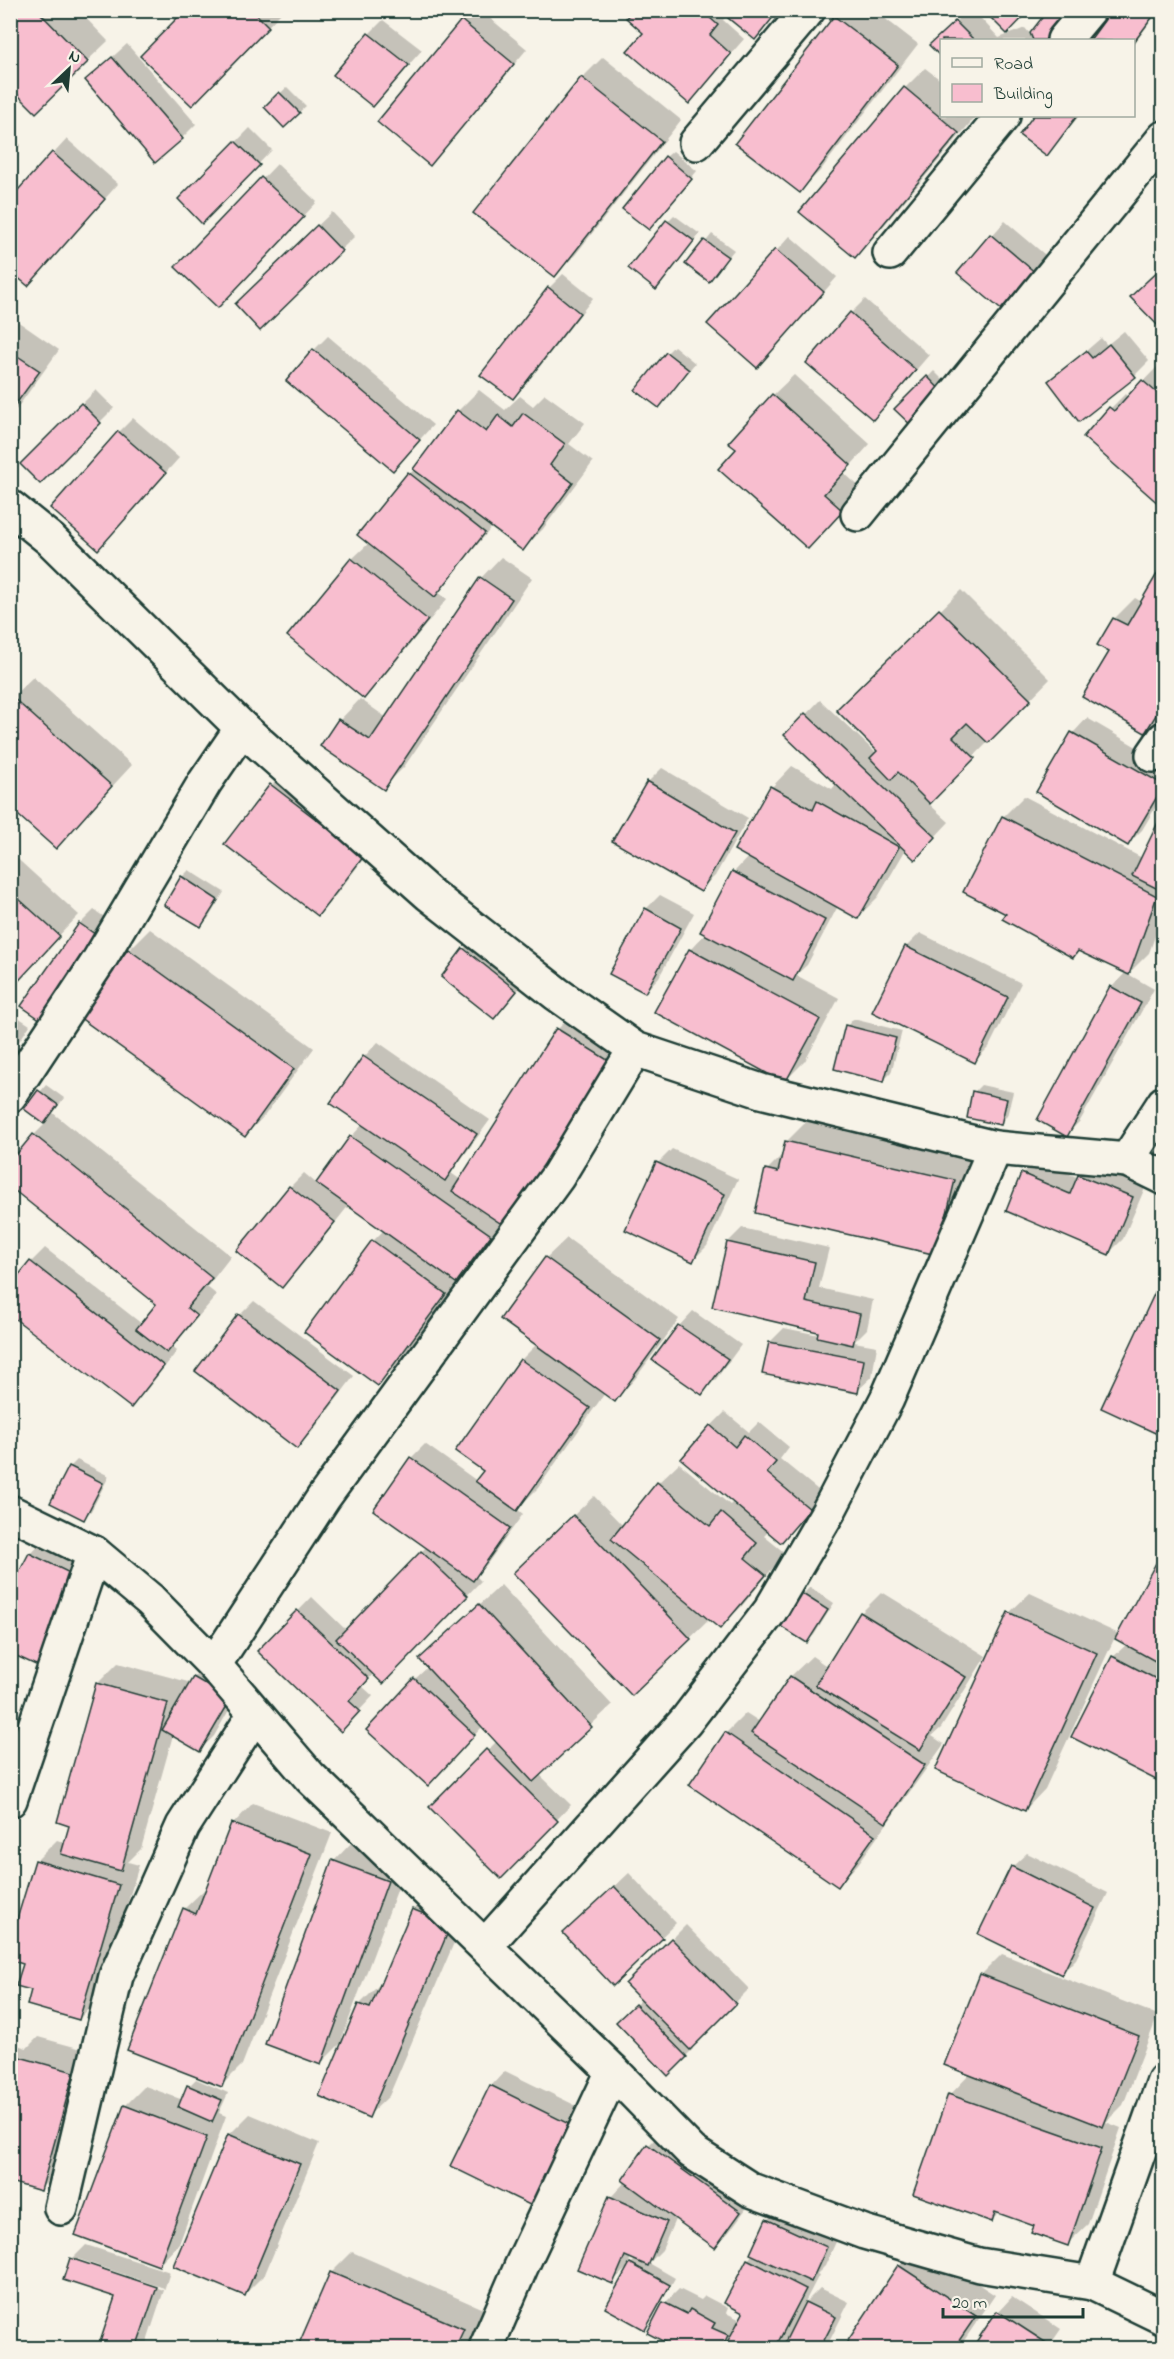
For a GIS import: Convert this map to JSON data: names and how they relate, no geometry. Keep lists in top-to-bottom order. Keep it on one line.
{"legend":["Road","Building"],"scale_bar":"20 m","north":"top right"}
